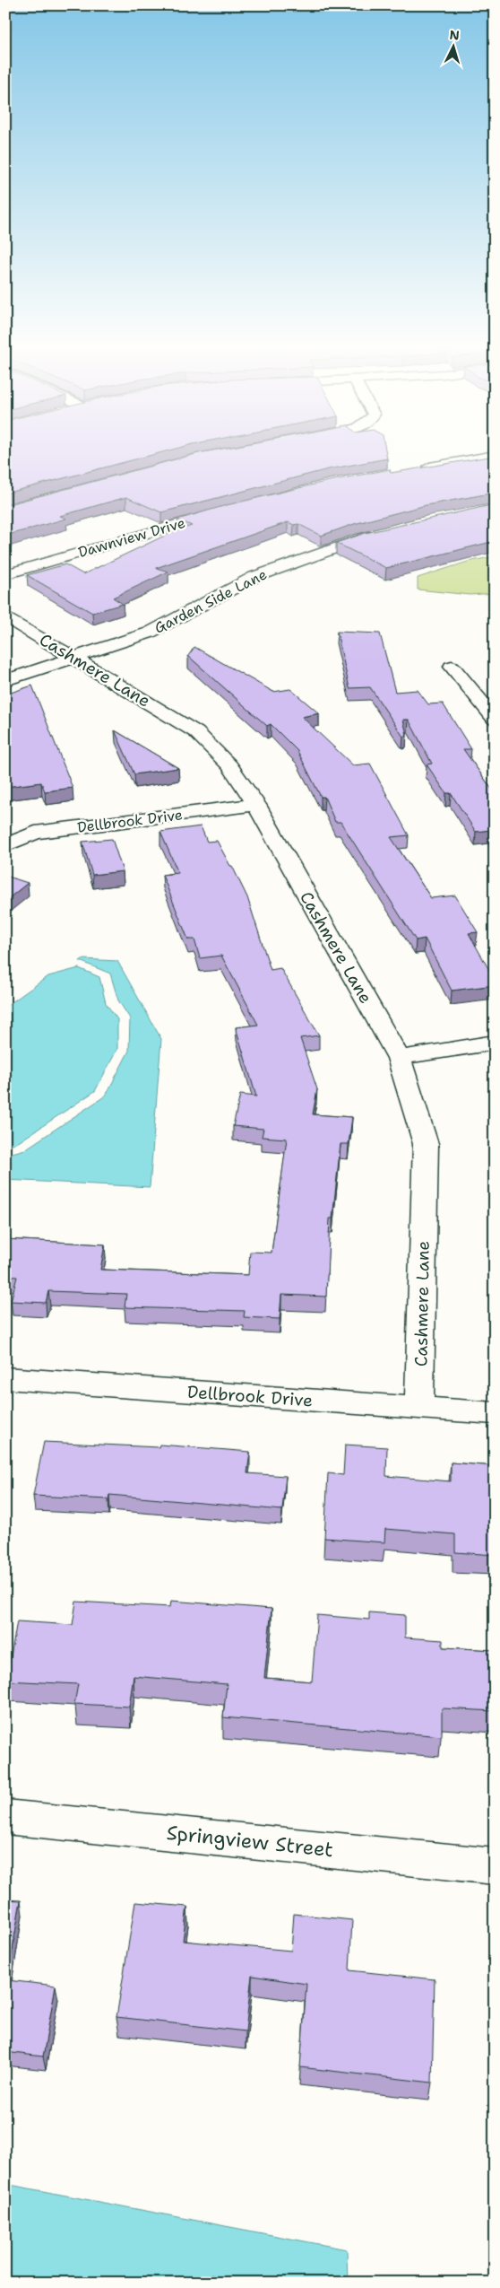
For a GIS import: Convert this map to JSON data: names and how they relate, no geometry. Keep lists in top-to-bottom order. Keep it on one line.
{"streets":{"street":["Dawnview Drive","Garden Side Lane","Cashmere Lane","Dellbrook Drive","Springview Street"]},"crossings":[["Garden Side Lane","Cashmere Lane"],["Cashmere Lane","Dellbrook Drive"]],"north":"top"}
